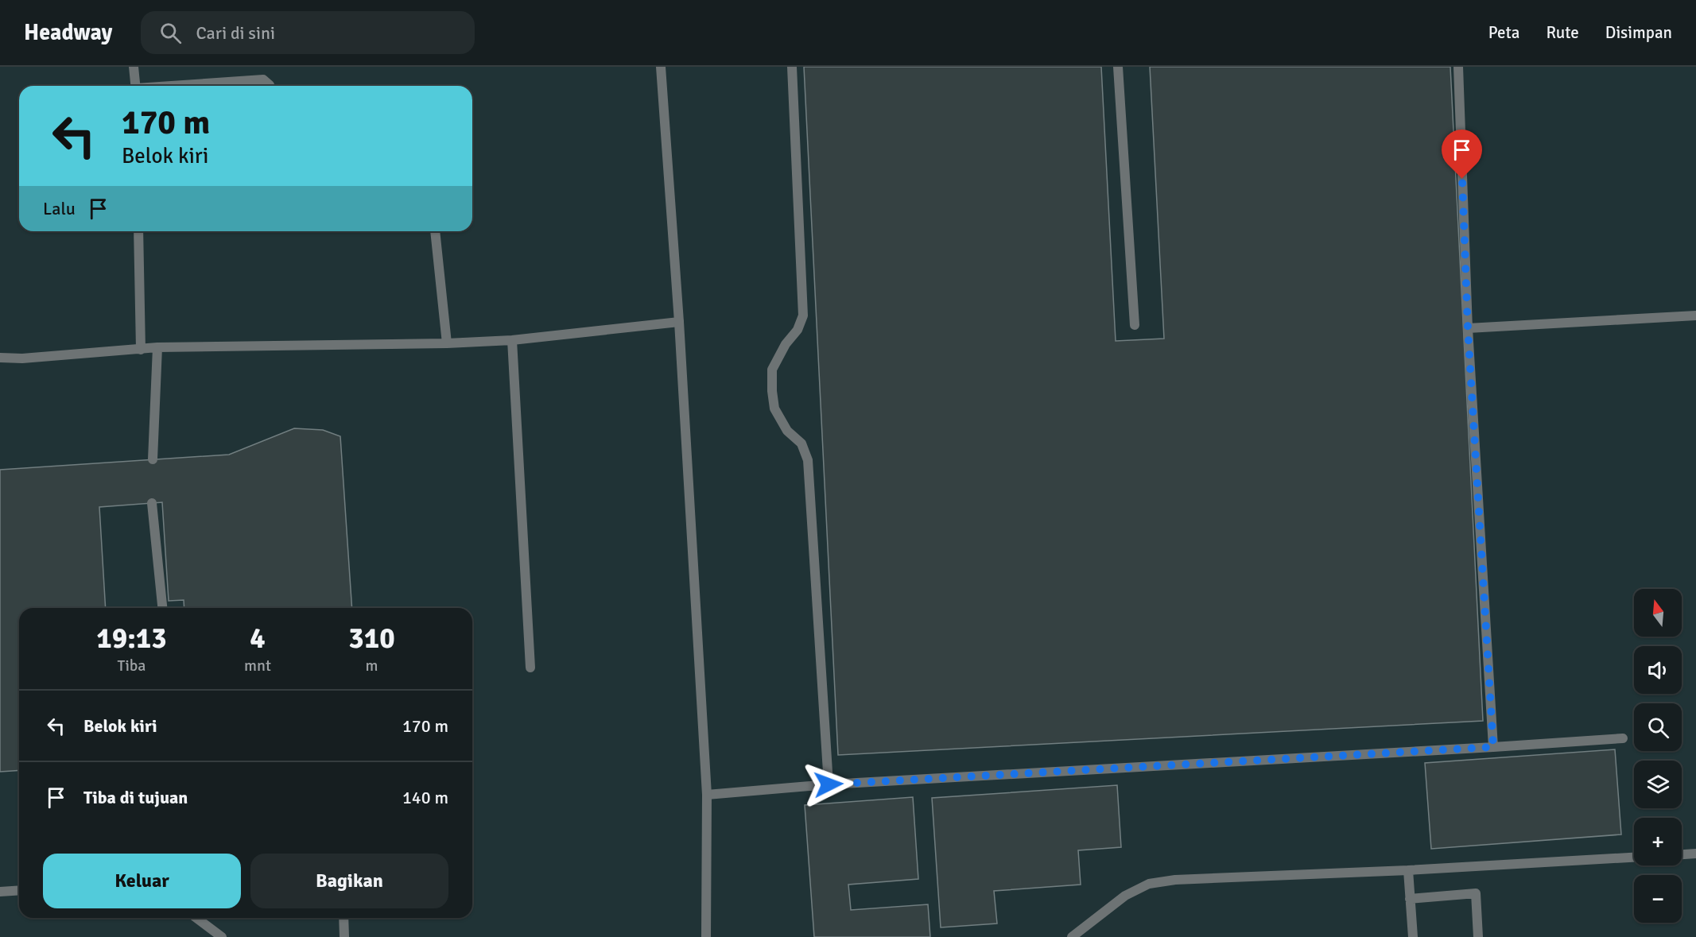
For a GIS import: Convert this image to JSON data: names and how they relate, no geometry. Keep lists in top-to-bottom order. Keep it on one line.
{"north":"top","page":{"header":"Headway","search":"Cari di sini","nav":["Peta","Rute","Disimpan"],"turn":["170 m","Belok kiri"],"then":"Lalu","map_buttons":["+","−"],"eta":["19:13","Tiba","4","mnt","310","m"],"list":[{"name":"Belok kiri","value":"170 m"},{"name":"Tiba di tujuan","value":"140 m"}],"buttons":["Keluar","Bagikan"]}}
